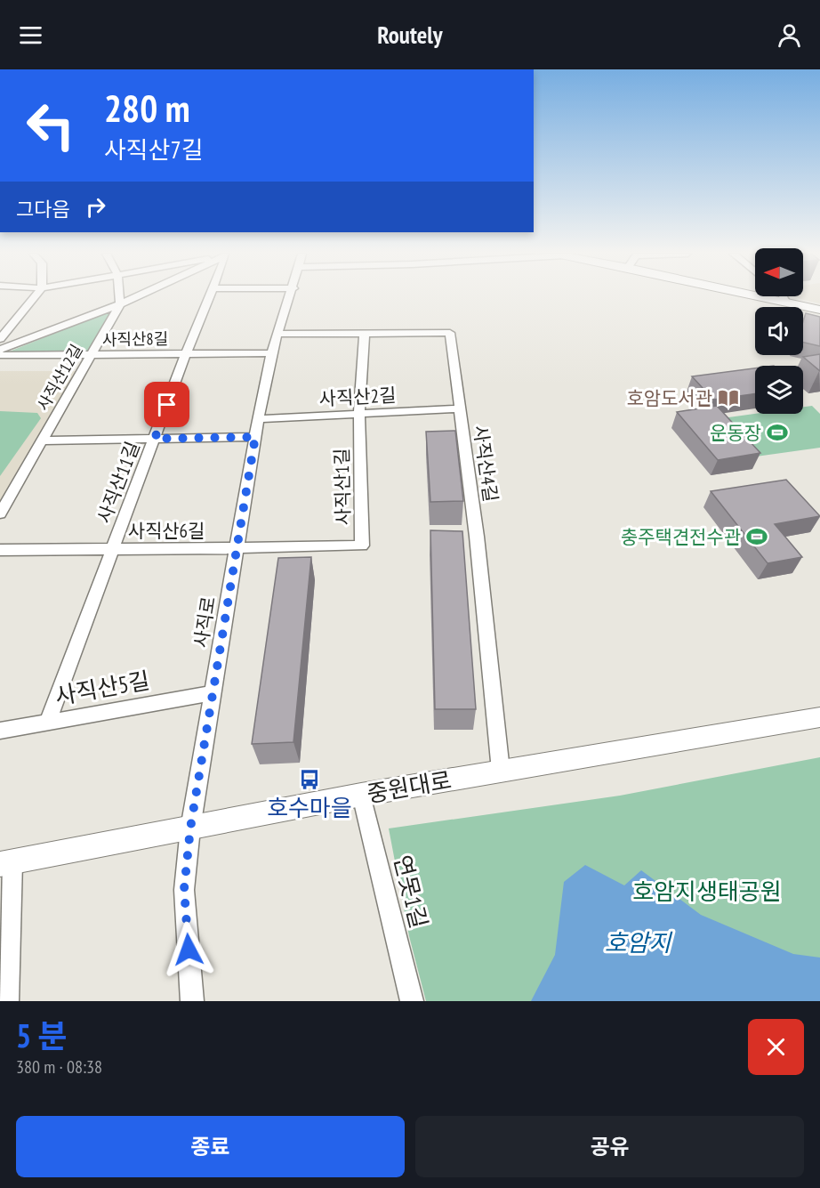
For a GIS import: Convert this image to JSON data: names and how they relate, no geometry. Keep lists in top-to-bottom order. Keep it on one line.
{"streets":{"street":["사직산8길","사직산12길","사직산2길","사직산4길","사직산11길","사직산1길","사직산6길","사직로","사직산5길","중원대로","연못1길"]},"crossings":[["사직산8길","사직산12길"],["사직산8길","사직산11길"],["사직산8길","사직로"],["사직산2길","사직산4길"],["사직산2길","사직산1길"],["사직산2길","사직로"],["사직산4길","사직산1길"],["사직산4길","사직로"],["사직산4길","중원대로"],["사직산11길","사직산6길"],["사직산11길","사직산5길"],["사직산1길","사직산6길"],["사직산1길","사직로"],["사직산6길","사직로"],["사직로","사직산5길"],["사직로","중원대로"],["중원대로","연못1길"]],"water":["호암지"],"parks":["호암지생태공원"],"places":{"library":["호암도서관"],"sports":["운동장","충주택견전수관"],"bus stop":["호수마을"]},"north":"left","page":{"header":"Routely","turn":["280 m","사직산7길"],"then":"그다음","heading":["5 분","380 m · 08:38"],"buttons":["종료","공유"]}}
